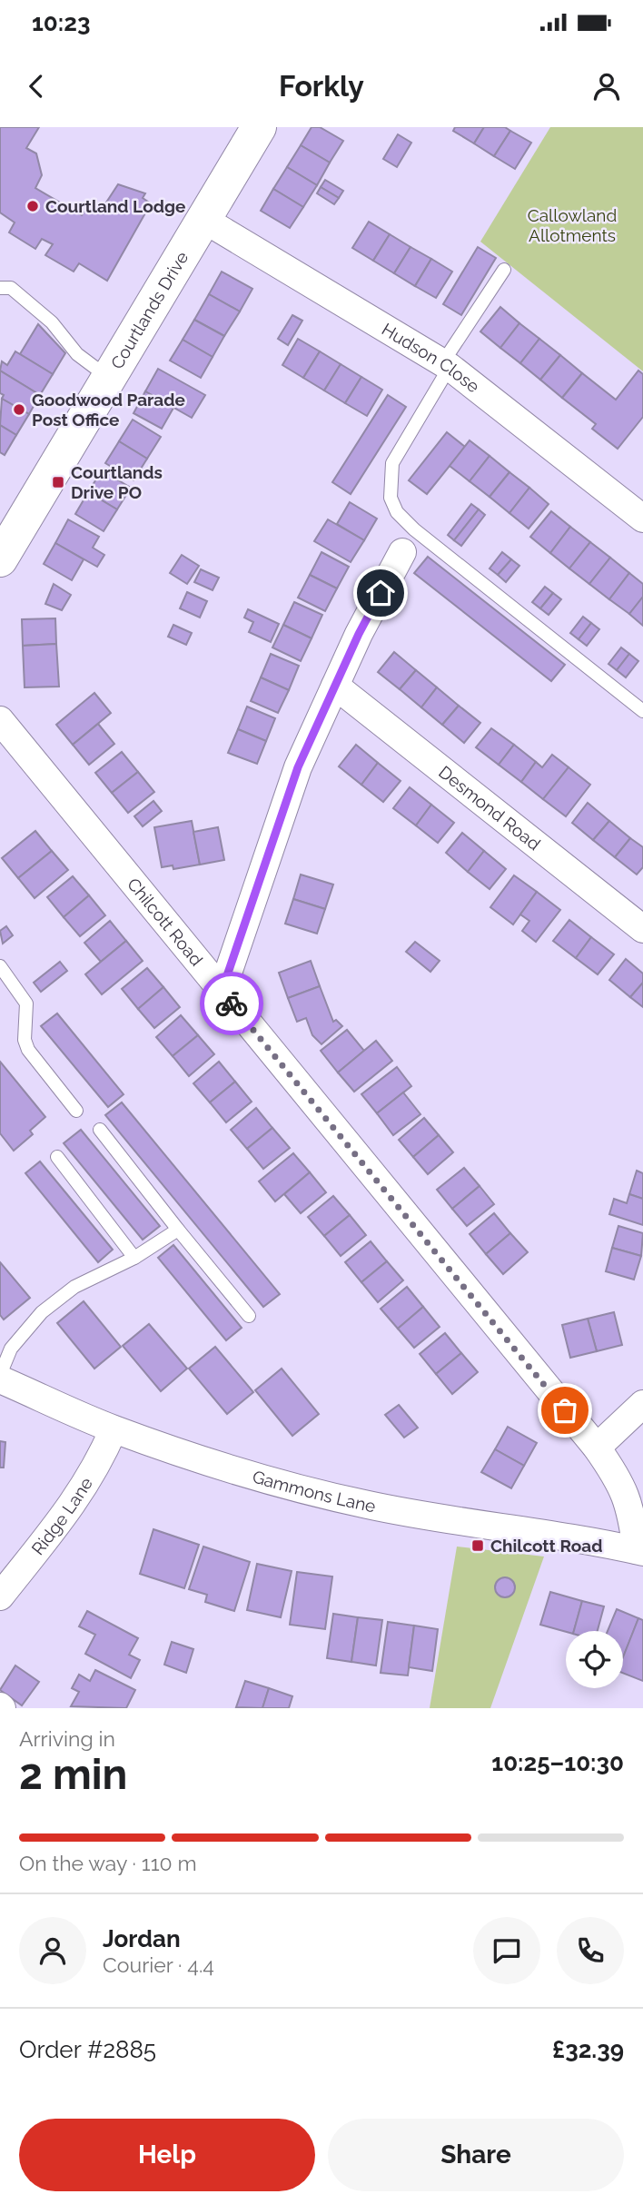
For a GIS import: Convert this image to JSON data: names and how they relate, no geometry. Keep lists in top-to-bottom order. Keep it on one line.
{"streets":{"street":["Courtlands Drive","Hudson Close","Desmond Road","Chilcott Road","Gammons Lane","Ridge Lane"]},"crossings":[["Courtlands Drive","Hudson Close"],["Chilcott Road","Gammons Lane"],["Gammons Lane","Ridge Lane"]],"parks":["Callowland Allotments"],"places":{"other":["Courtland Lodge","Goodwood Parade Post Office"],"transit":["Courtlands Drive PO","Chilcott Road"]},"page":{"status":"10:23","header":"Forkly","heading":["2 min","Arriving in","10:25–10:30"],"panel":["Jordan","Courier · 4.4","Order #2885","£32.39"],"bar":"On the way · 110 m","buttons":["Help","Share"]}}
